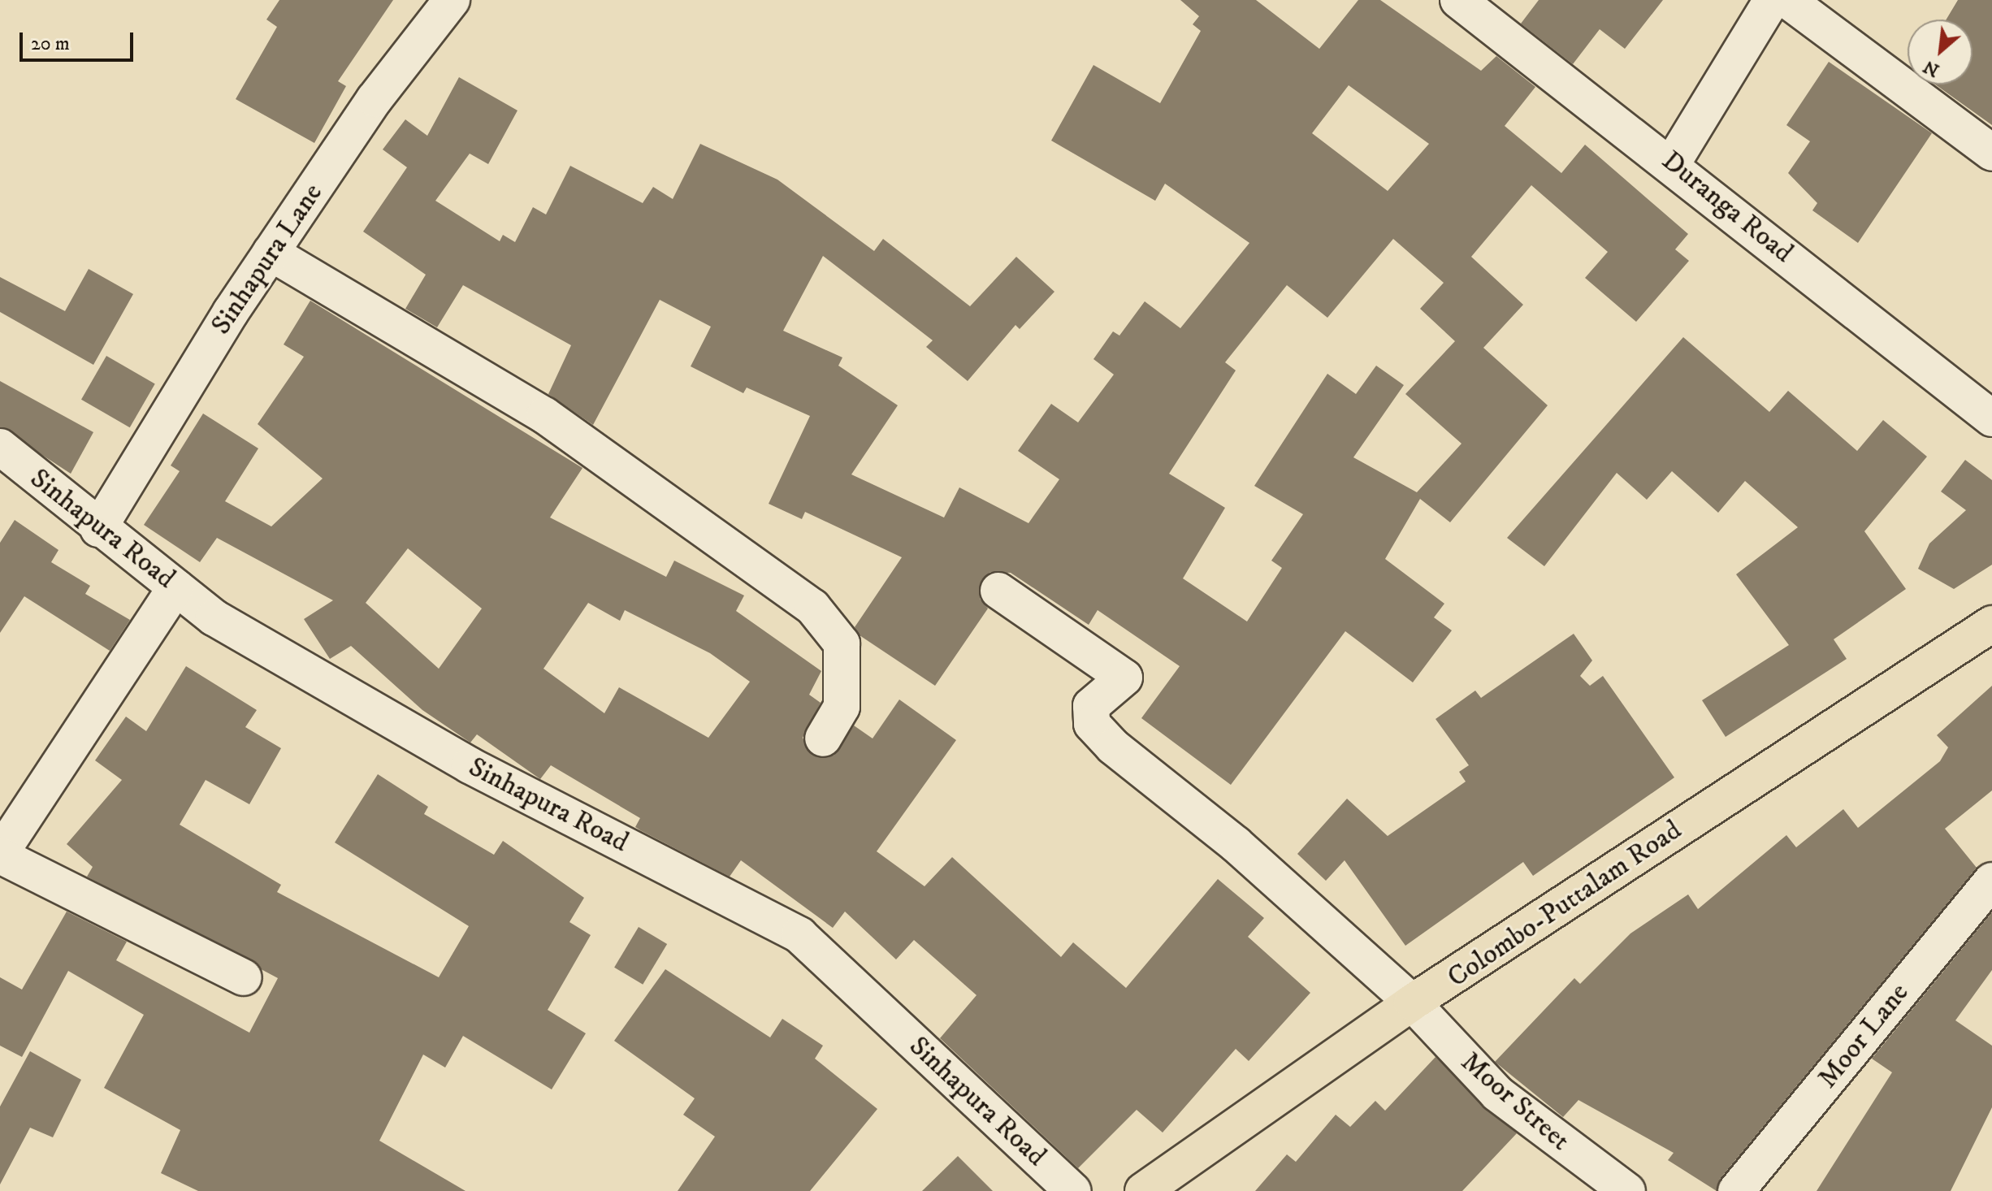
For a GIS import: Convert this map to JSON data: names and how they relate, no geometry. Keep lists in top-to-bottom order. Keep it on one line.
{"streets":{"highway":["Colombo-Puttalam Road"],"street":["Duranga Road","Sinhapura Lane","Sinhapura Road","Moor Lane","Moor Street"]},"crossings":[["Sinhapura Lane","Sinhapura Road"],["Colombo-Puttalam Road","Moor Street"]],"scale_bar":"20 m","north":"bottom left"}
